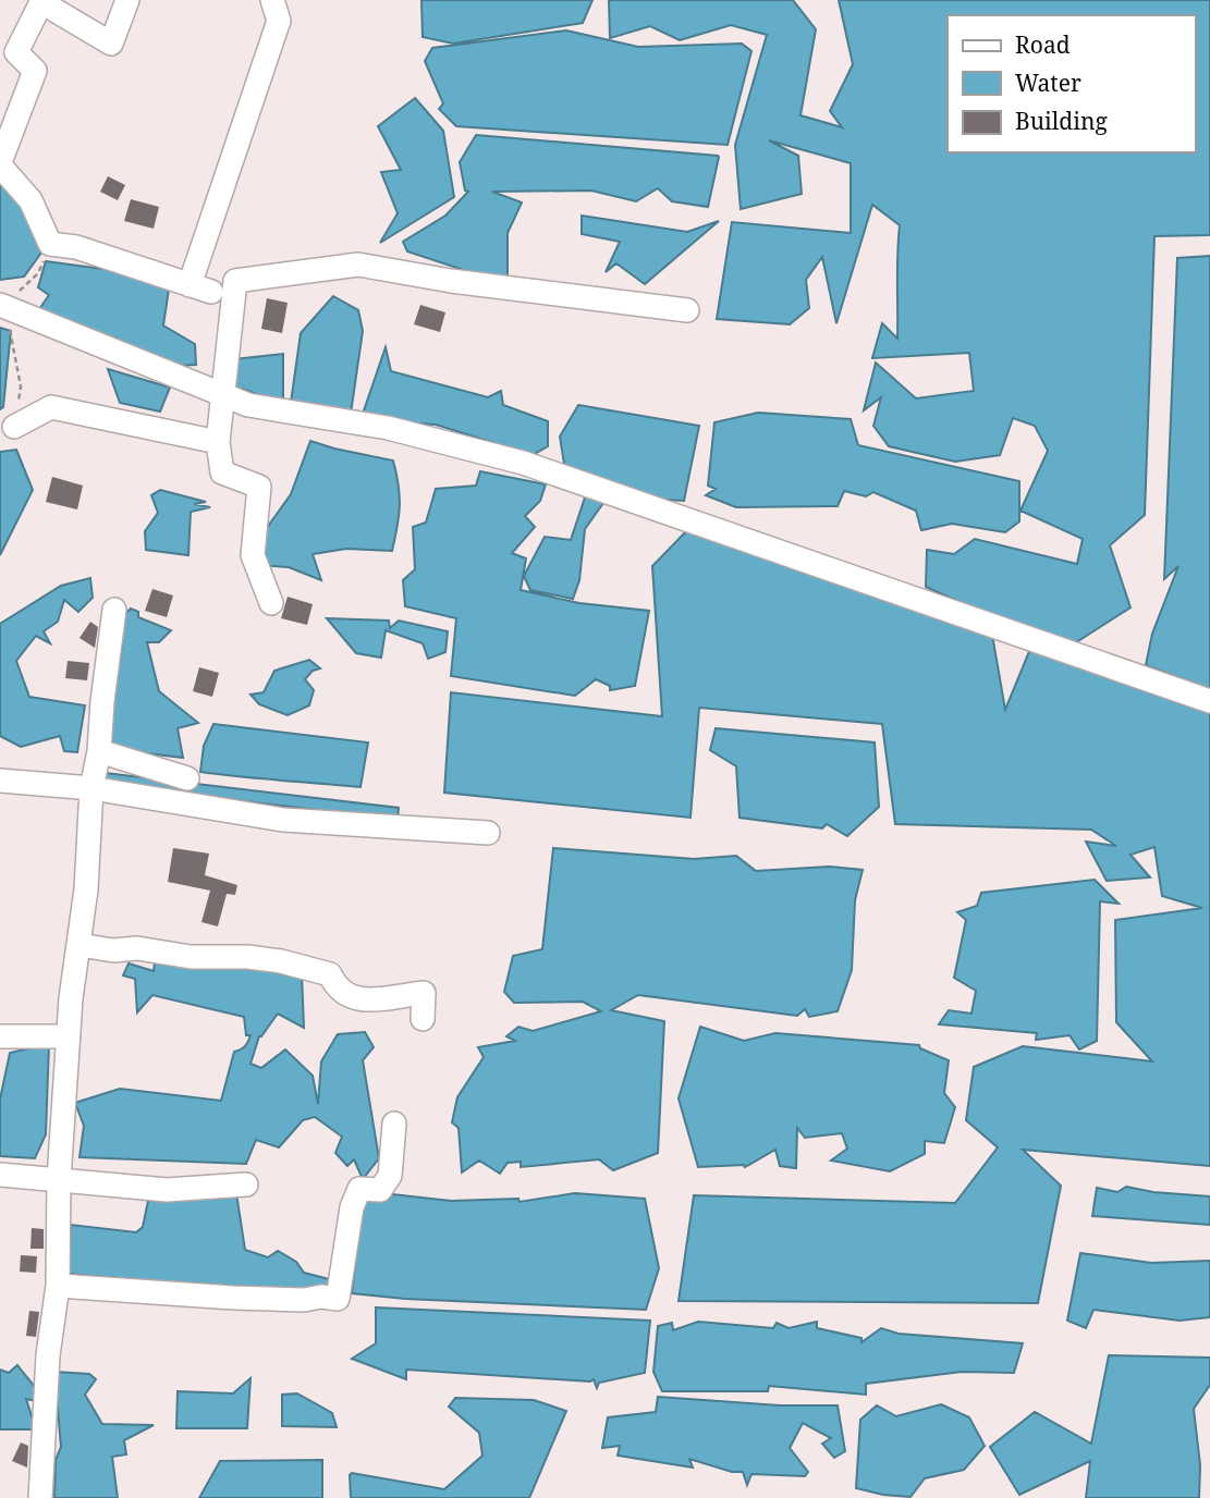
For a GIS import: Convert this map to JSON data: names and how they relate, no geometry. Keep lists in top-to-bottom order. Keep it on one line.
{"legend":["Road","Water","Building"]}
